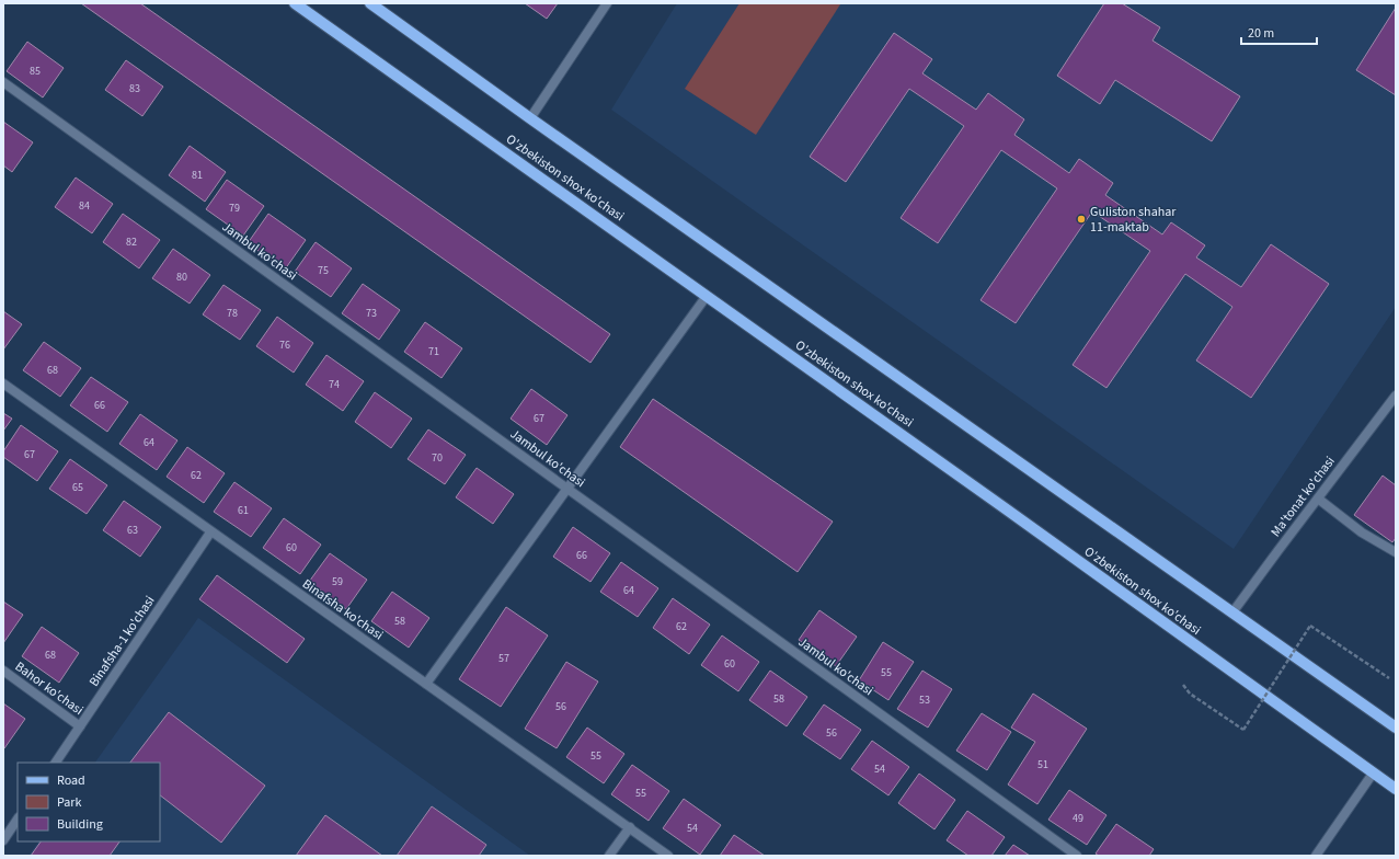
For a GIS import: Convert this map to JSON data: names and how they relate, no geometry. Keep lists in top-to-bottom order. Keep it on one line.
{"streets":{"main road":["O'zbekiston shox ko'chasi"],"street":["Jambul ko'chasi","Ma'tonat ko'chasi","Binafsha ko'chasi","Binafsha-1 ko'chasi","Bahor ko'chasi"]},"crossings":[["Binafsha ko'chasi","Binafsha-1 ko'chasi"],["Binafsha-1 ko'chasi","Bahor ko'chasi"]],"places":["Guliston shahar 11-maktab"],"house_numbers":["85","83","81","84","79","82","75","80","78","73","76","71","68","74","66","67","64","67","70","62","65","61","63","60","66","59","64","58","62","68","57","60","55","58","53","56","56","55","51","54","55","49","54"],"legend":["Road","Park","Building"],"scale_bar":"20 m"}
